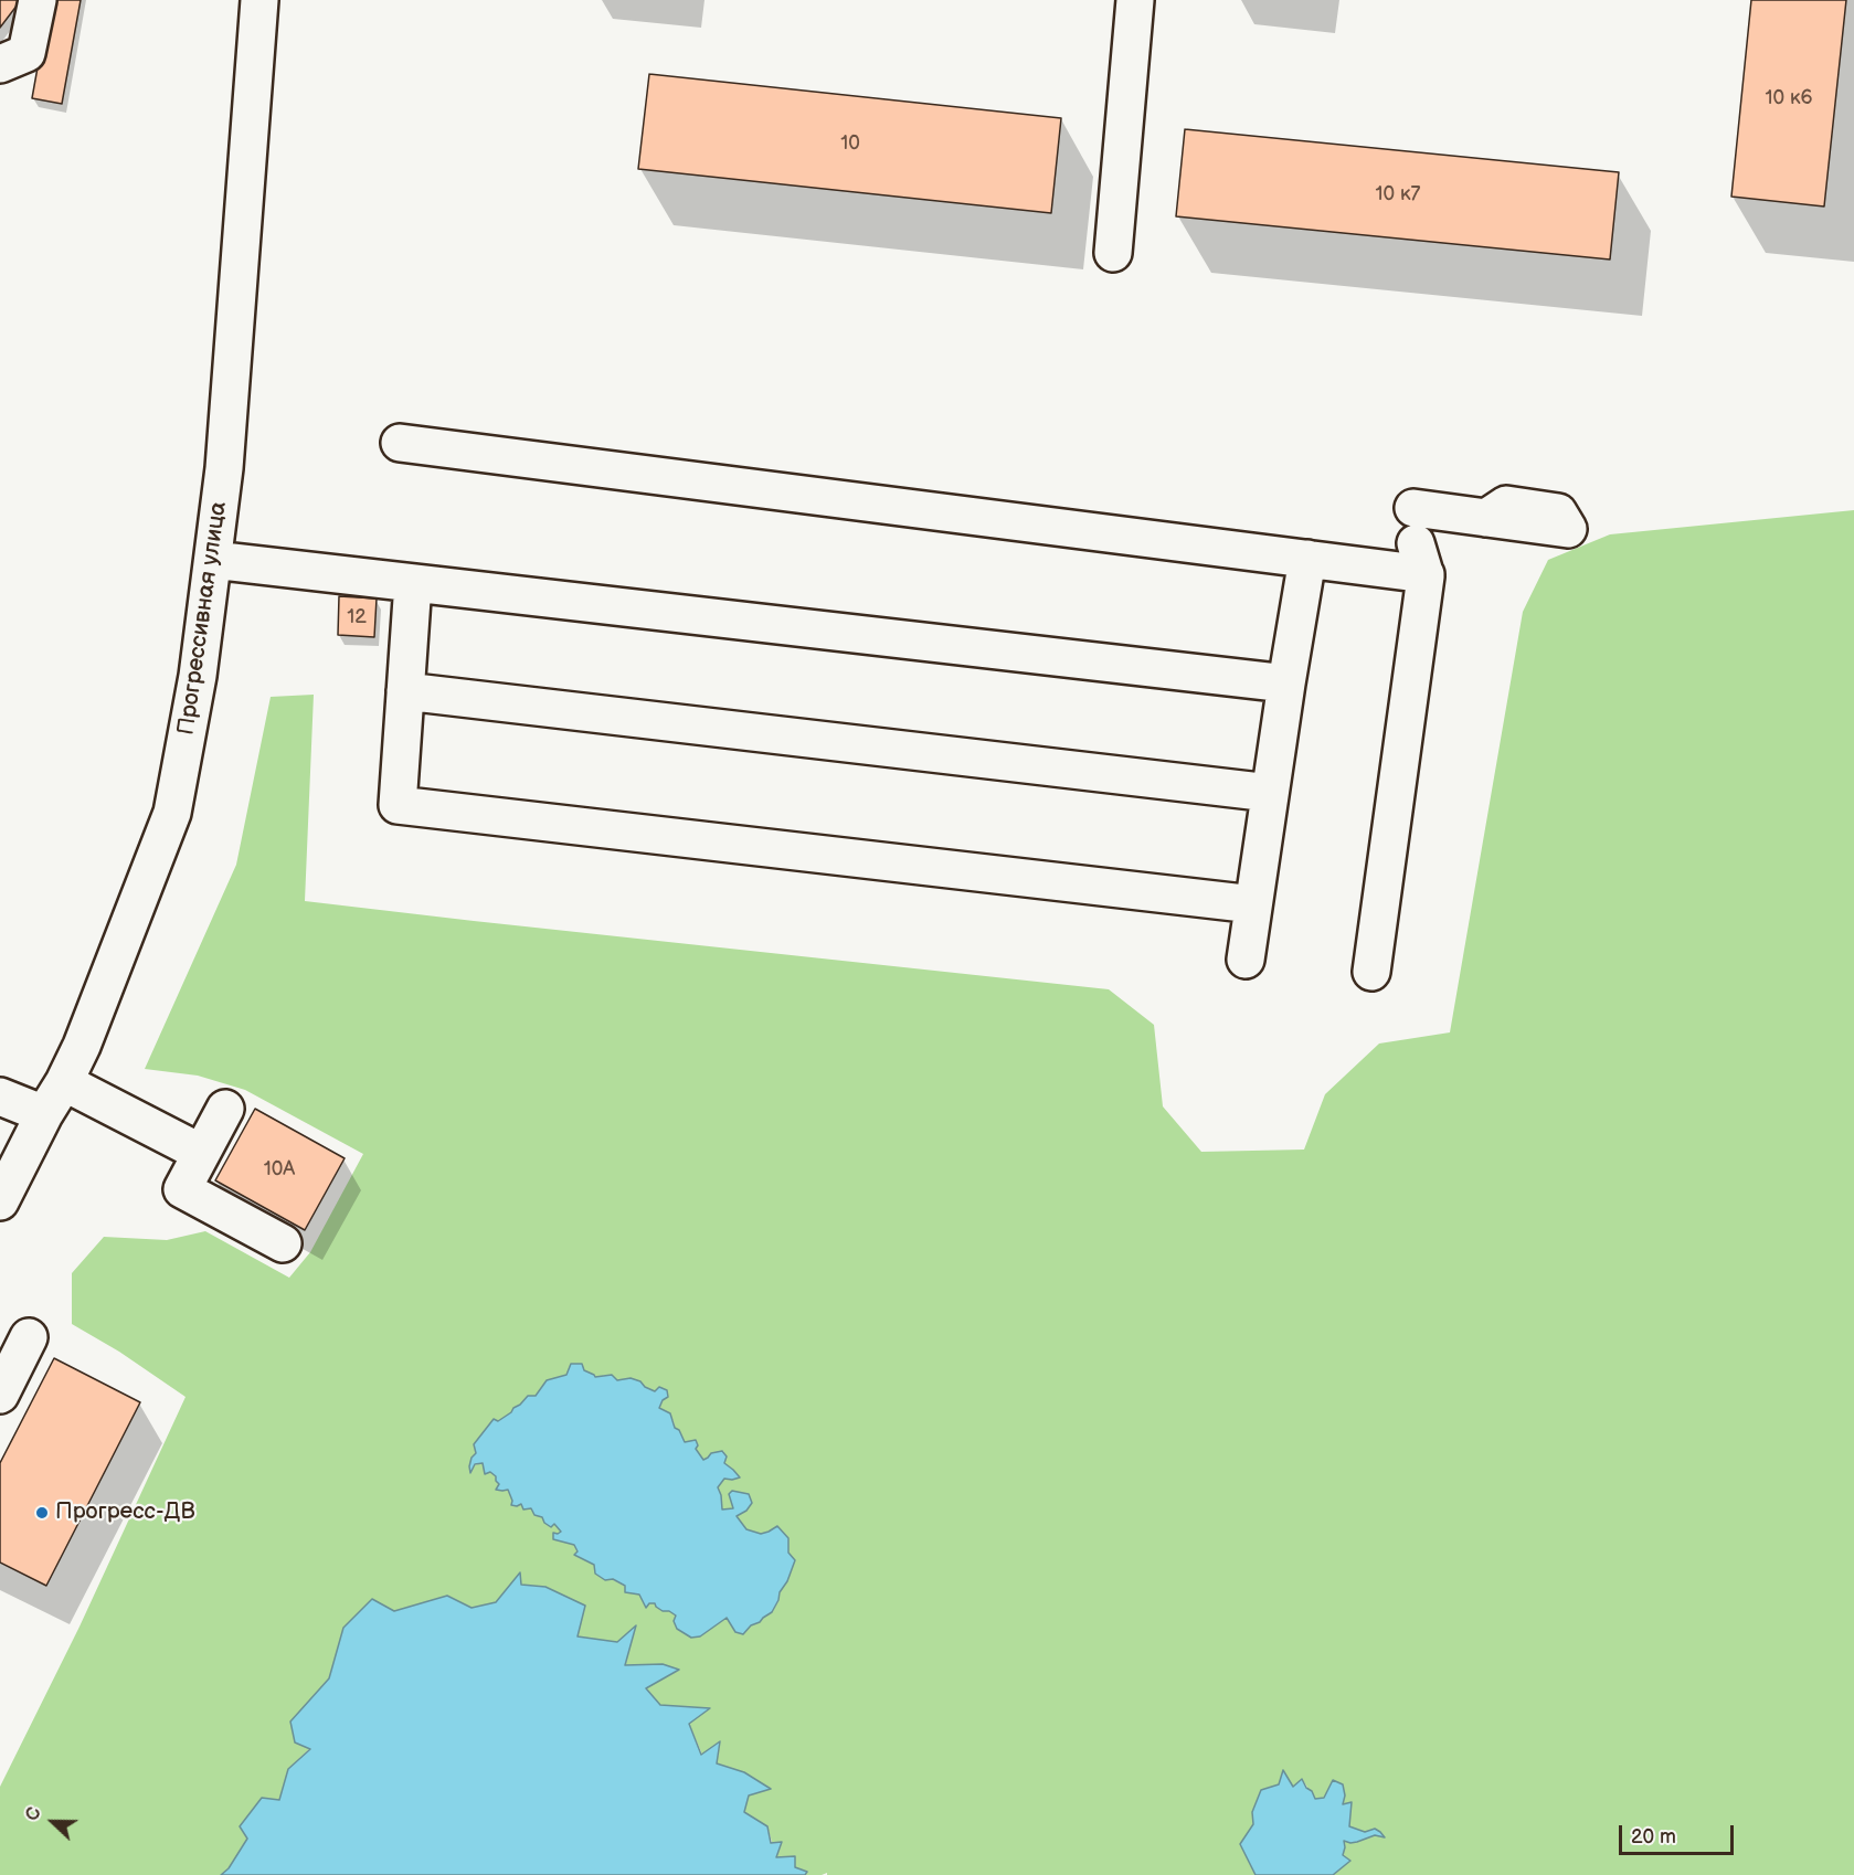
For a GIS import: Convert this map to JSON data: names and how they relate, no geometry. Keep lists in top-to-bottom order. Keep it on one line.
{"streets":{"street":["Прогрессивная улица"]},"places":["Прогресс-ДВ"],"house_numbers":["10 к6","10","10 к7","12","10А"],"scale_bar":"20 m","north":"left"}
